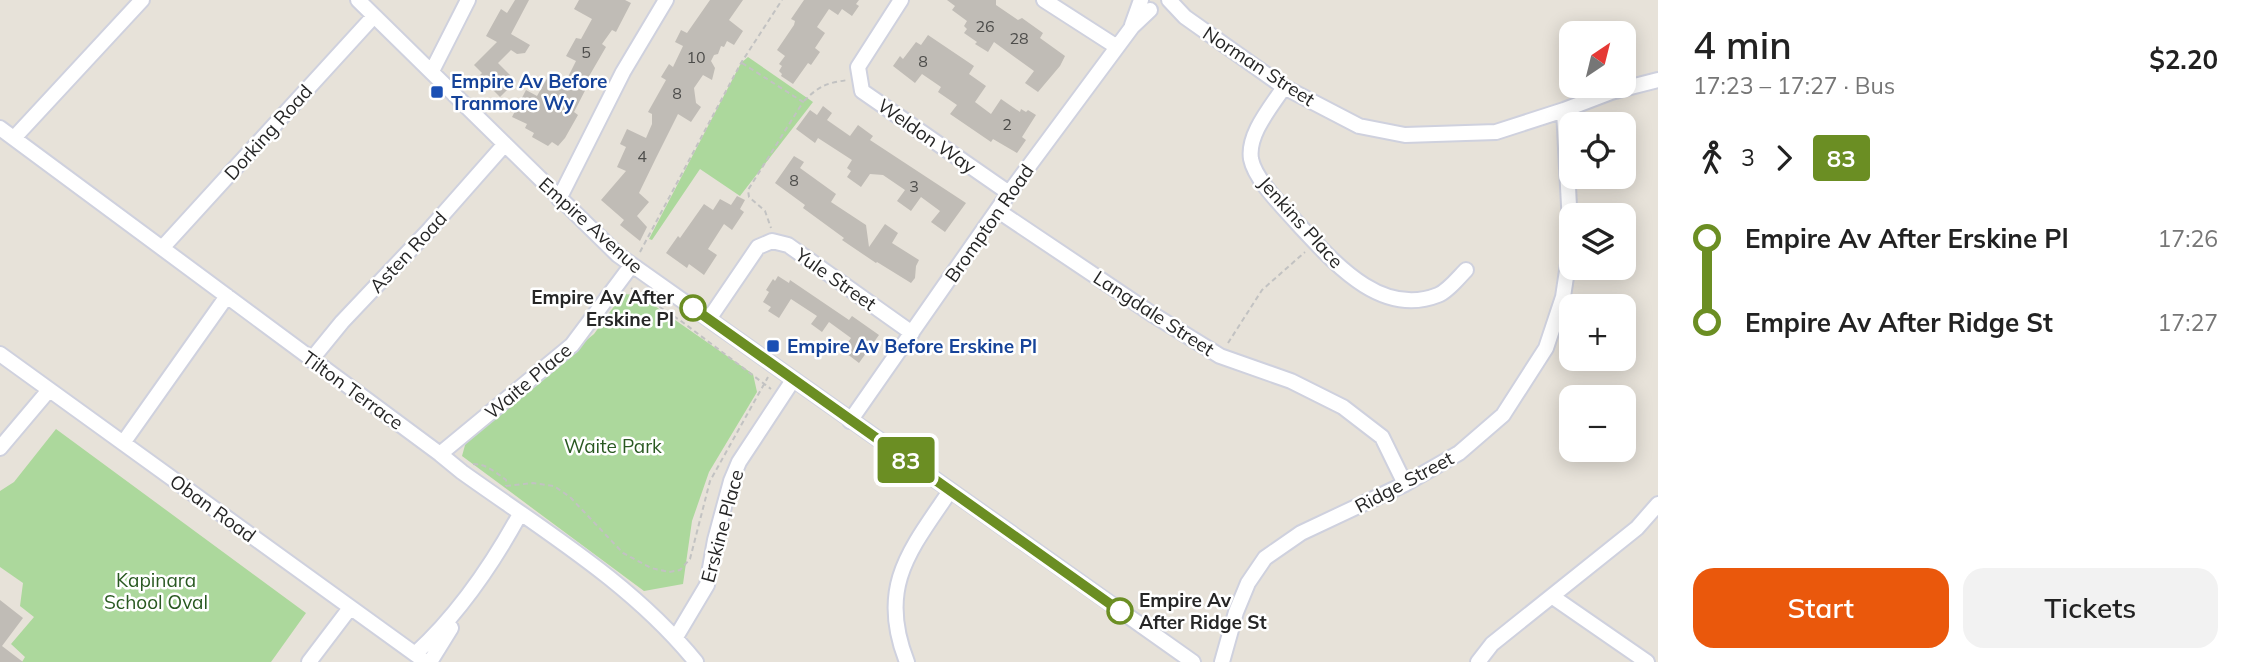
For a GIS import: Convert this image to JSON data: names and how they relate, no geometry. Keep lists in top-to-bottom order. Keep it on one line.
{"streets":{"street":["Norman Street","Dorking Road","Weldon Way","Jenkins Place","Brompton Road","Empire Avenue","Asten Road","Yule Street","Langdale Street","Waite Place","Tilton Terrace","Ridge Street","Oban Road","Erskine Place"]},"crossings":[["Norman Street","Jenkins Place"],["Norman Street","Brompton Road"],["Norman Street","Ridge Street"],["Dorking Road","Empire Avenue"],["Dorking Road","Tilton Terrace"],["Weldon Way","Brompton Road"],["Brompton Road","Empire Avenue"],["Brompton Road","Yule Street"],["Brompton Road","Langdale Street"],["Empire Avenue","Asten Road"],["Empire Avenue","Yule Street"],["Empire Avenue","Waite Place"],["Empire Avenue","Erskine Place"],["Asten Road","Tilton Terrace"],["Langdale Street","Ridge Street"],["Waite Place","Tilton Terrace"],["Tilton Terrace","Erskine Place"]],"parks":["Waite Park","Kapinara School Oval"],"places":{"transit":["Empire Av Before Tranmore Wy","Empire Av Before Erskine Pl"],"other":["Empire Av After Erskine Pl","Empire Av After Ridge St"]},"lines":["bus line 83"],"house_numbers":["26","28","5","10","8","8","2","4","8","3"],"north":"top right","page":{"on_map":"83","heading":["4 min","17:23 – 17:27 · Bus","$2.20"],"map_buttons":["+","−"],"legs":["3","83"],"list":[{"name":"Empire Av After Erskine Pl","value":"17:26"},{"name":"Empire Av After Ridge St","value":"17:27"}],"buttons":["Start","Tickets"]}}
